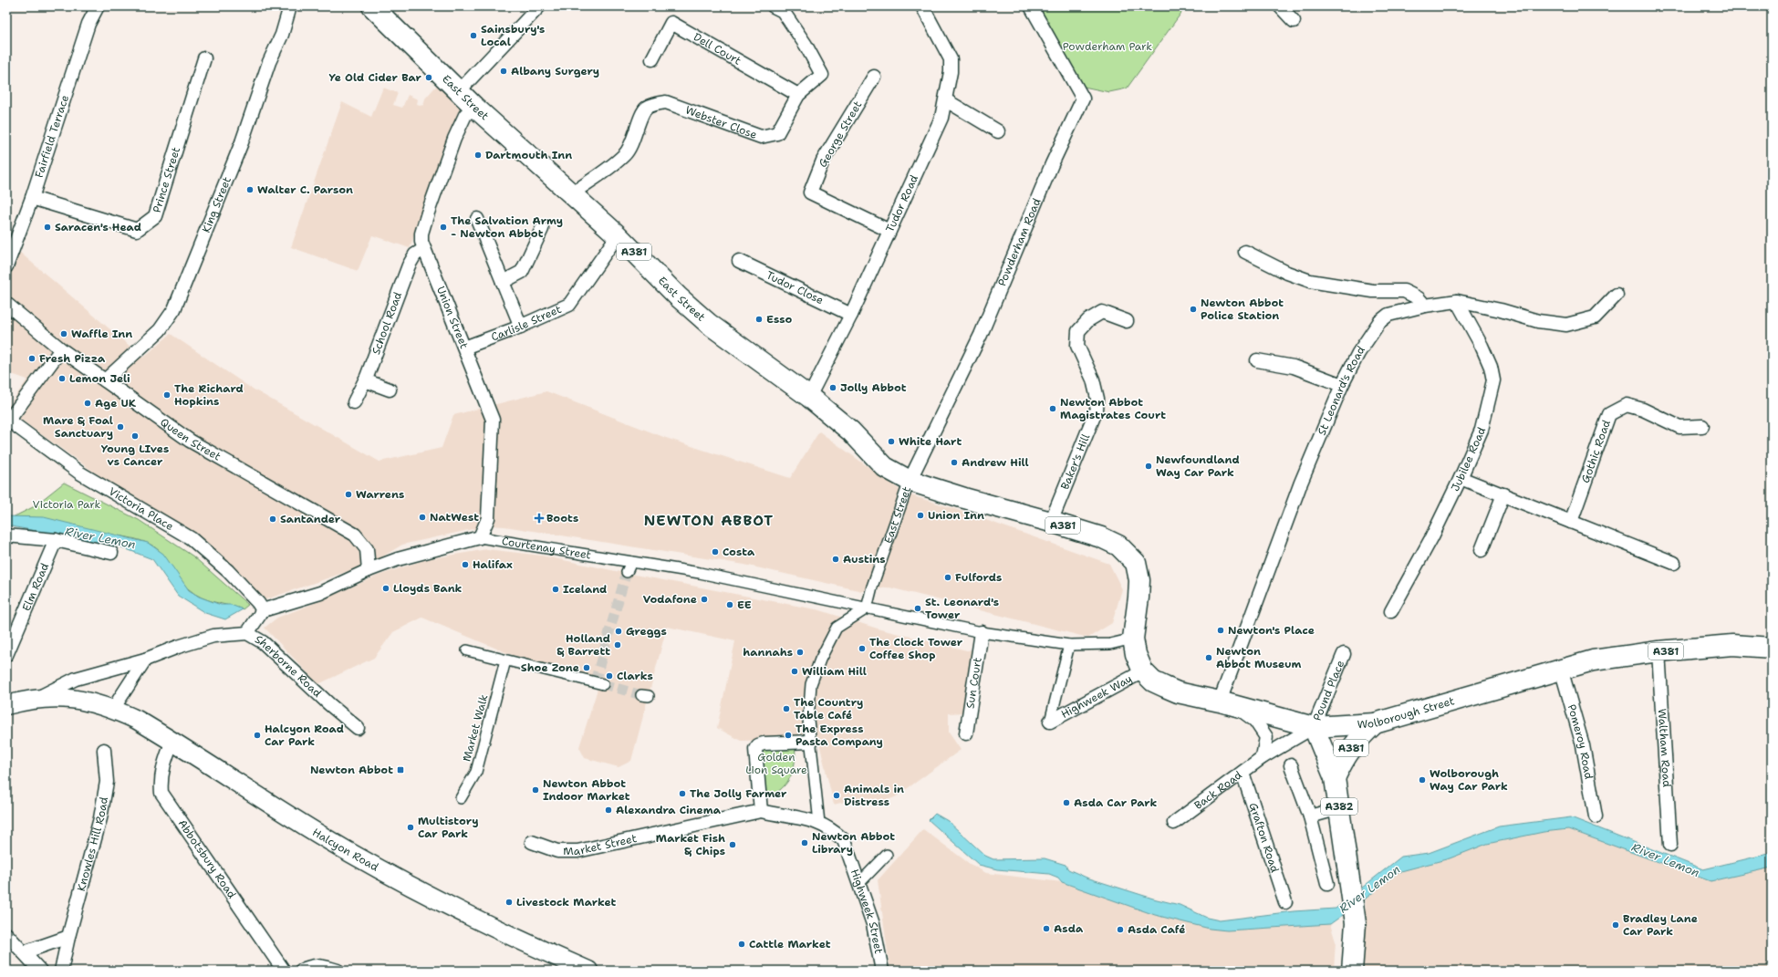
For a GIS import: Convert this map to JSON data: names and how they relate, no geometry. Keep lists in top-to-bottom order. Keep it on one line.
{"streets":{"main road":["East Street","A381","Wolborough Street","A382","Halcyon Road"],"street":["Dell Court","Webster Close","George Street","Fairfield Terrace","Prince Street","Tudor Road","King Street","Powderham Road","Tudor Close","Union Street","Carlisle Street","School Road","St Leonard's Road","Queen Street","Gothic Road","Jubilee Road","Baker's Hill","Victoria Place","Courtenay Street","Elm Road","Sherborne Road","Sun Court","Pound Place","Highweek Way","Market Walk","Pomeroy Road","Waltham Road","Back Road","Grafton Road","Knowles Hill Road","Market Street","Abbotsbury Road","Highweek Street"]},"crossings":[["Dell Court","Webster Close"],["East Street","Webster Close"],["East Street","Tudor Road"],["East Street","Powderham Road"],["East Street","A381"],["East Street","Union Street"],["East Street","Carlisle Street"],["East Street","Courtenay Street"],["George Street","Tudor Road"],["Fairfield Terrace","Prince Street"],["Tudor Road","Tudor Close"],["King Street","Queen Street"],["Powderham Road","A381"],["A381","Baker's Hill"],["A381","Wolborough Street"],["A381","A382"],["Union Street","Carlisle Street"],["Union Street","School Road"],["Union Street","Courtenay Street"],["St Leonard's Road","Jubilee Road"],["St Leonard's Road","Wolborough Street"],["Queen Street","Courtenay Street"],["Victoria Place","Courtenay Street"],["Sherborne Road","Halcyon Road"],["Pound Place","Wolborough Street"],["Pound Place","Back Road"],["Pound Place","A382"],["Highweek Way","Wolborough Street"],["Wolborough Street","Pomeroy Road"],["Wolborough Street","Waltham Road"],["Wolborough Street","Back Road"],["Wolborough Street","A382"],["Back Road","A382"],["Back Road","Grafton Road"],["Market Street","Highweek Street"],["Halcyon Road","Abbotsbury Road"]],"districts":["NEWTON ABBOT"],"water":["River Lemon"],"parks":["Powderham Park","Victoria Park","Golden Lion Square"],"places":{"other":["Sainsbury's Local","Albany Surgery","Ye Old Cider Bar","Dartmouth Inn","Walter C. Parson","Saracen's Head","The Salvation Army - Newton Abbot","Newton Abbot Police Station","Esso","Waffle Inn","Fresh Pizza","Lemon Jeli","Jolly Abbot","The Richard Hopkins","Age UK","Newton Abbot Magistrates Court","Mare & Foal Sanctuary","Young LIves vs Cancer","White Hart","Andrew Hill","Newfoundland Way Car Park","Warrens","Union Inn","NatWest","Santander","Costa","Austins","Halifax","Fulfords","Lloyds Bank","Iceland","Vodafone","EE","St. Leonard's Tower","Newton's Place","Greggs","Holland & Barrett","The Clock Tower Coffee Shop","hannahs","Newton Abbot Museum","Shoe Zone","William Hill","Clarks","The Country Table Café","Halcyon Road Car Park","The Express Pasta Company","Wolborough Way Car Park","Newton Abbot Indoor Market","The Jolly Farmer","Animals in Distress","Asda Car Park","Alexandra Cinema","Multistory Car Park","Newton Abbot Library","Market Fish & Chips","Livestock Market","Bradley Lane Car Park","Asda","Asda Café","Cattle Market"],"health":["Boots"],"transit":["Newton Abbot"]}}
